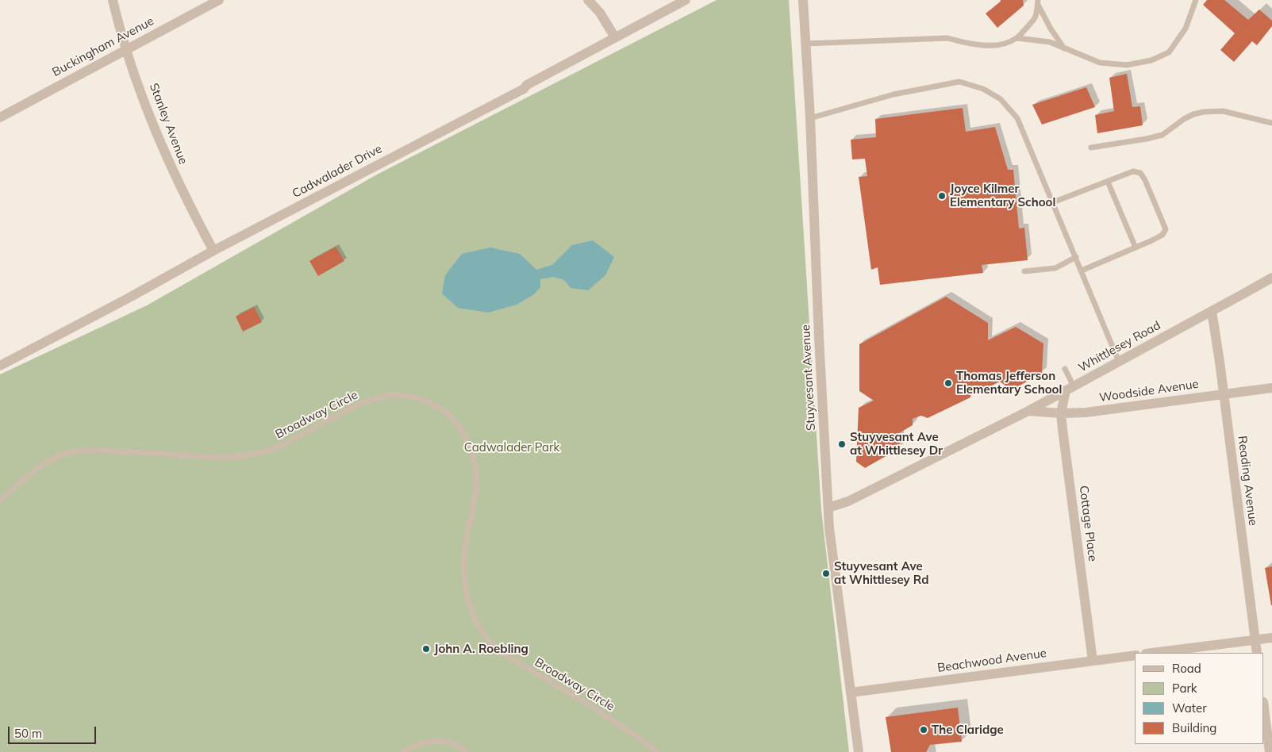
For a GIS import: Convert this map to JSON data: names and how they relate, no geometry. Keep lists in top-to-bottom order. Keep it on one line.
{"streets":{"street":["Buckingham Avenue","Stanley Avenue","Cadwalader Drive","Whittlesey Road","Stuyvesant Avenue","Woodside Avenue","Reading Avenue","Cottage Place","Beachwood Avenue"],"lane":["Broadway Circle"]},"crossings":[["Buckingham Avenue","Stanley Avenue"],["Stanley Avenue","Cadwalader Drive"],["Whittlesey Road","Stuyvesant Avenue"],["Whittlesey Road","Woodside Avenue"],["Whittlesey Road","Reading Avenue"],["Whittlesey Road","Cottage Place"],["Stuyvesant Avenue","Beachwood Avenue"],["Woodside Avenue","Reading Avenue"],["Woodside Avenue","Cottage Place"],["Cottage Place","Beachwood Avenue"]],"parks":["Cadwalader Park"],"places":["Joyce Kilmer Elementary School","Thomas Jefferson Elementary School","Stuyvesant Ave at Whittlesey Dr","Stuyvesant Ave at Whittlesey Rd","John A. Roebling","The Claridge"],"legend":["Road","Park","Water","Building"],"scale_bar":"50 m"}
